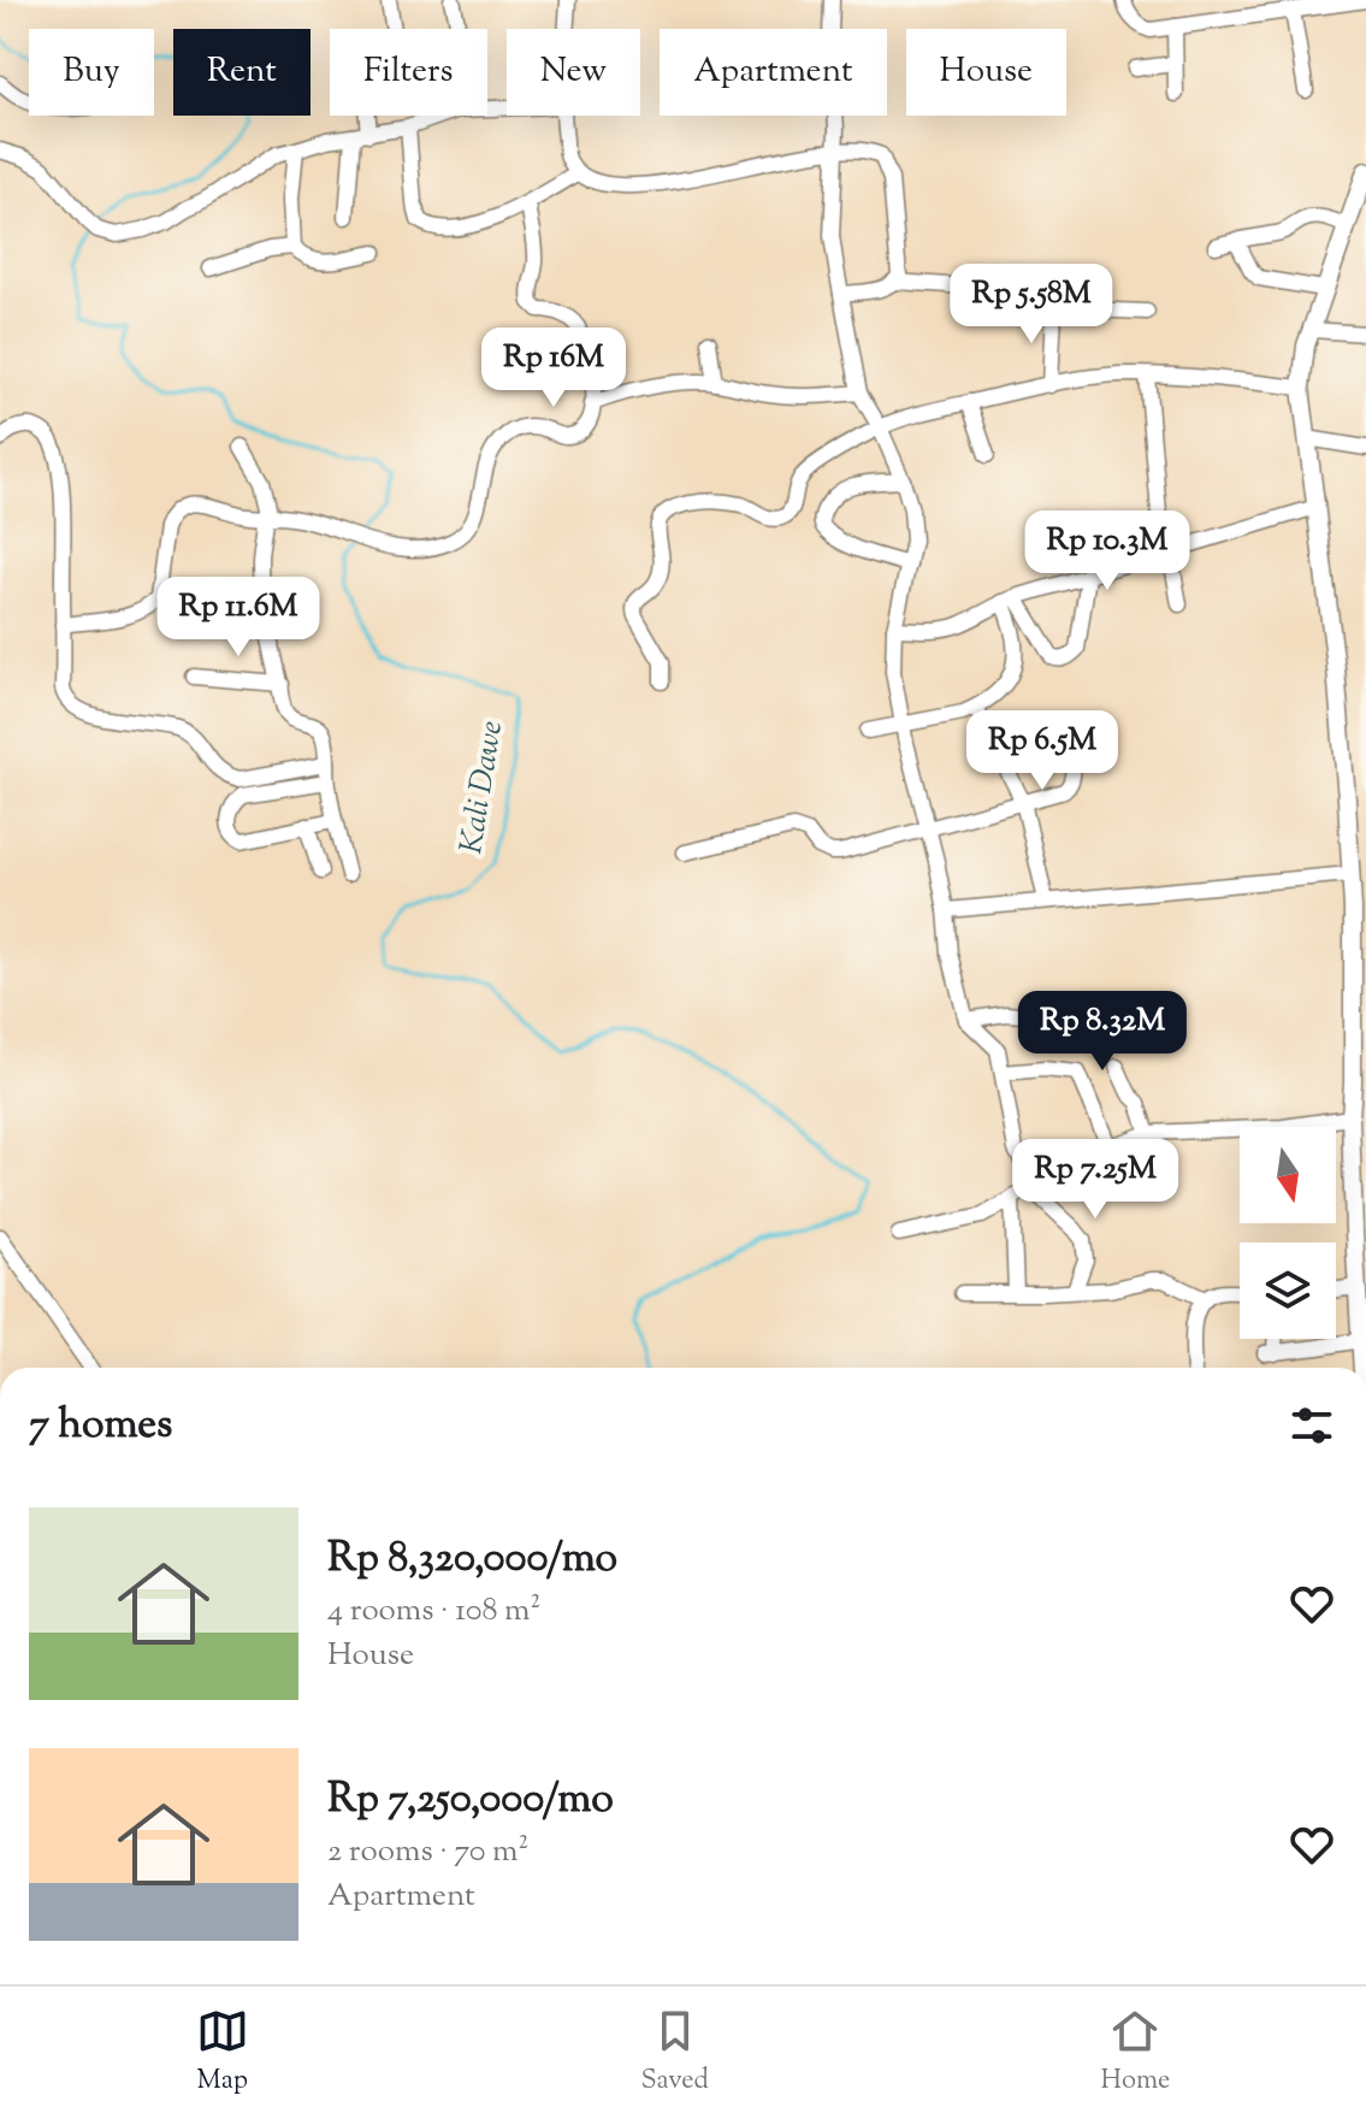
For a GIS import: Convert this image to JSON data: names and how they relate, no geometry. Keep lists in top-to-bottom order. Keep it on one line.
{"water":["Kali Dawe"],"north":"bottom","page":{"chip":["Buy","Rent","Filters","New","Apartment","House"],"price":["Rp 5.58M","Rp 16M","Rp 10.3M","Rp 11.6M","Rp 6.5M","Rp 8.32M","Rp 7.25M"],"heading":"7 homes","list":[{"name":"Rp 8,320,000/mo","note":"4 rooms · 108 m² · House"},{"name":"Rp 7,250,000/mo","note":"2 rooms · 70 m² · Apartment"}],"tabs":["Map","Saved","Home"]}}
